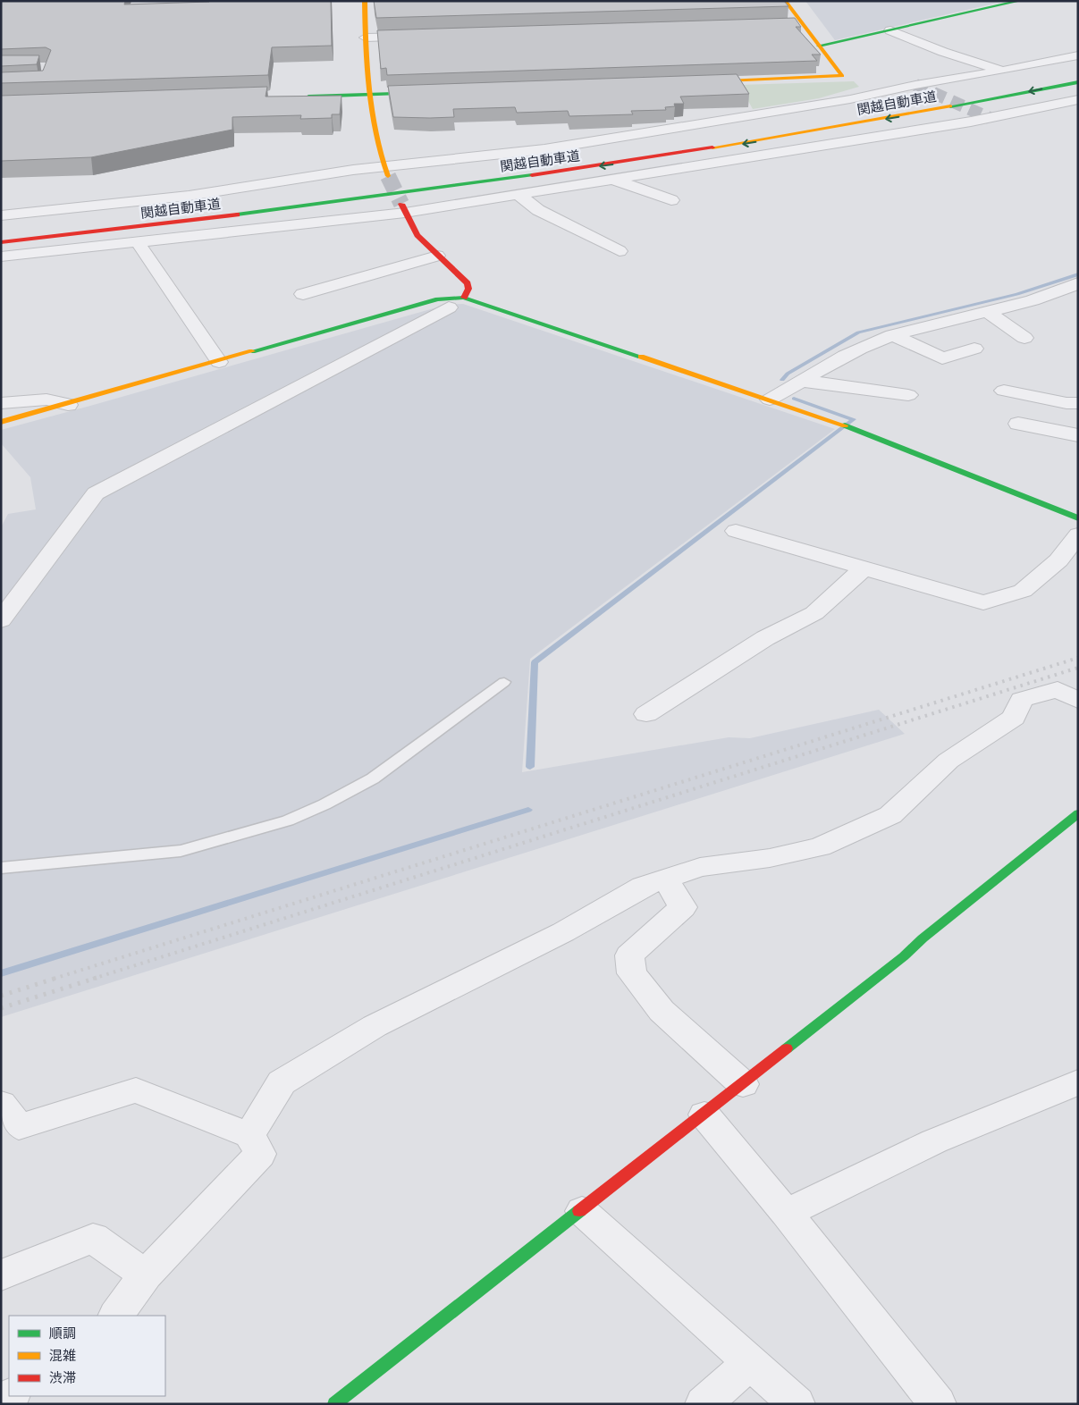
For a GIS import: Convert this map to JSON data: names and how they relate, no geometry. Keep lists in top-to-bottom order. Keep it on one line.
{"streets":{"main road":["関越自動車道"]},"one_way":["関越自動車道"],"legend":["順調","混雑","渋滞"]}
